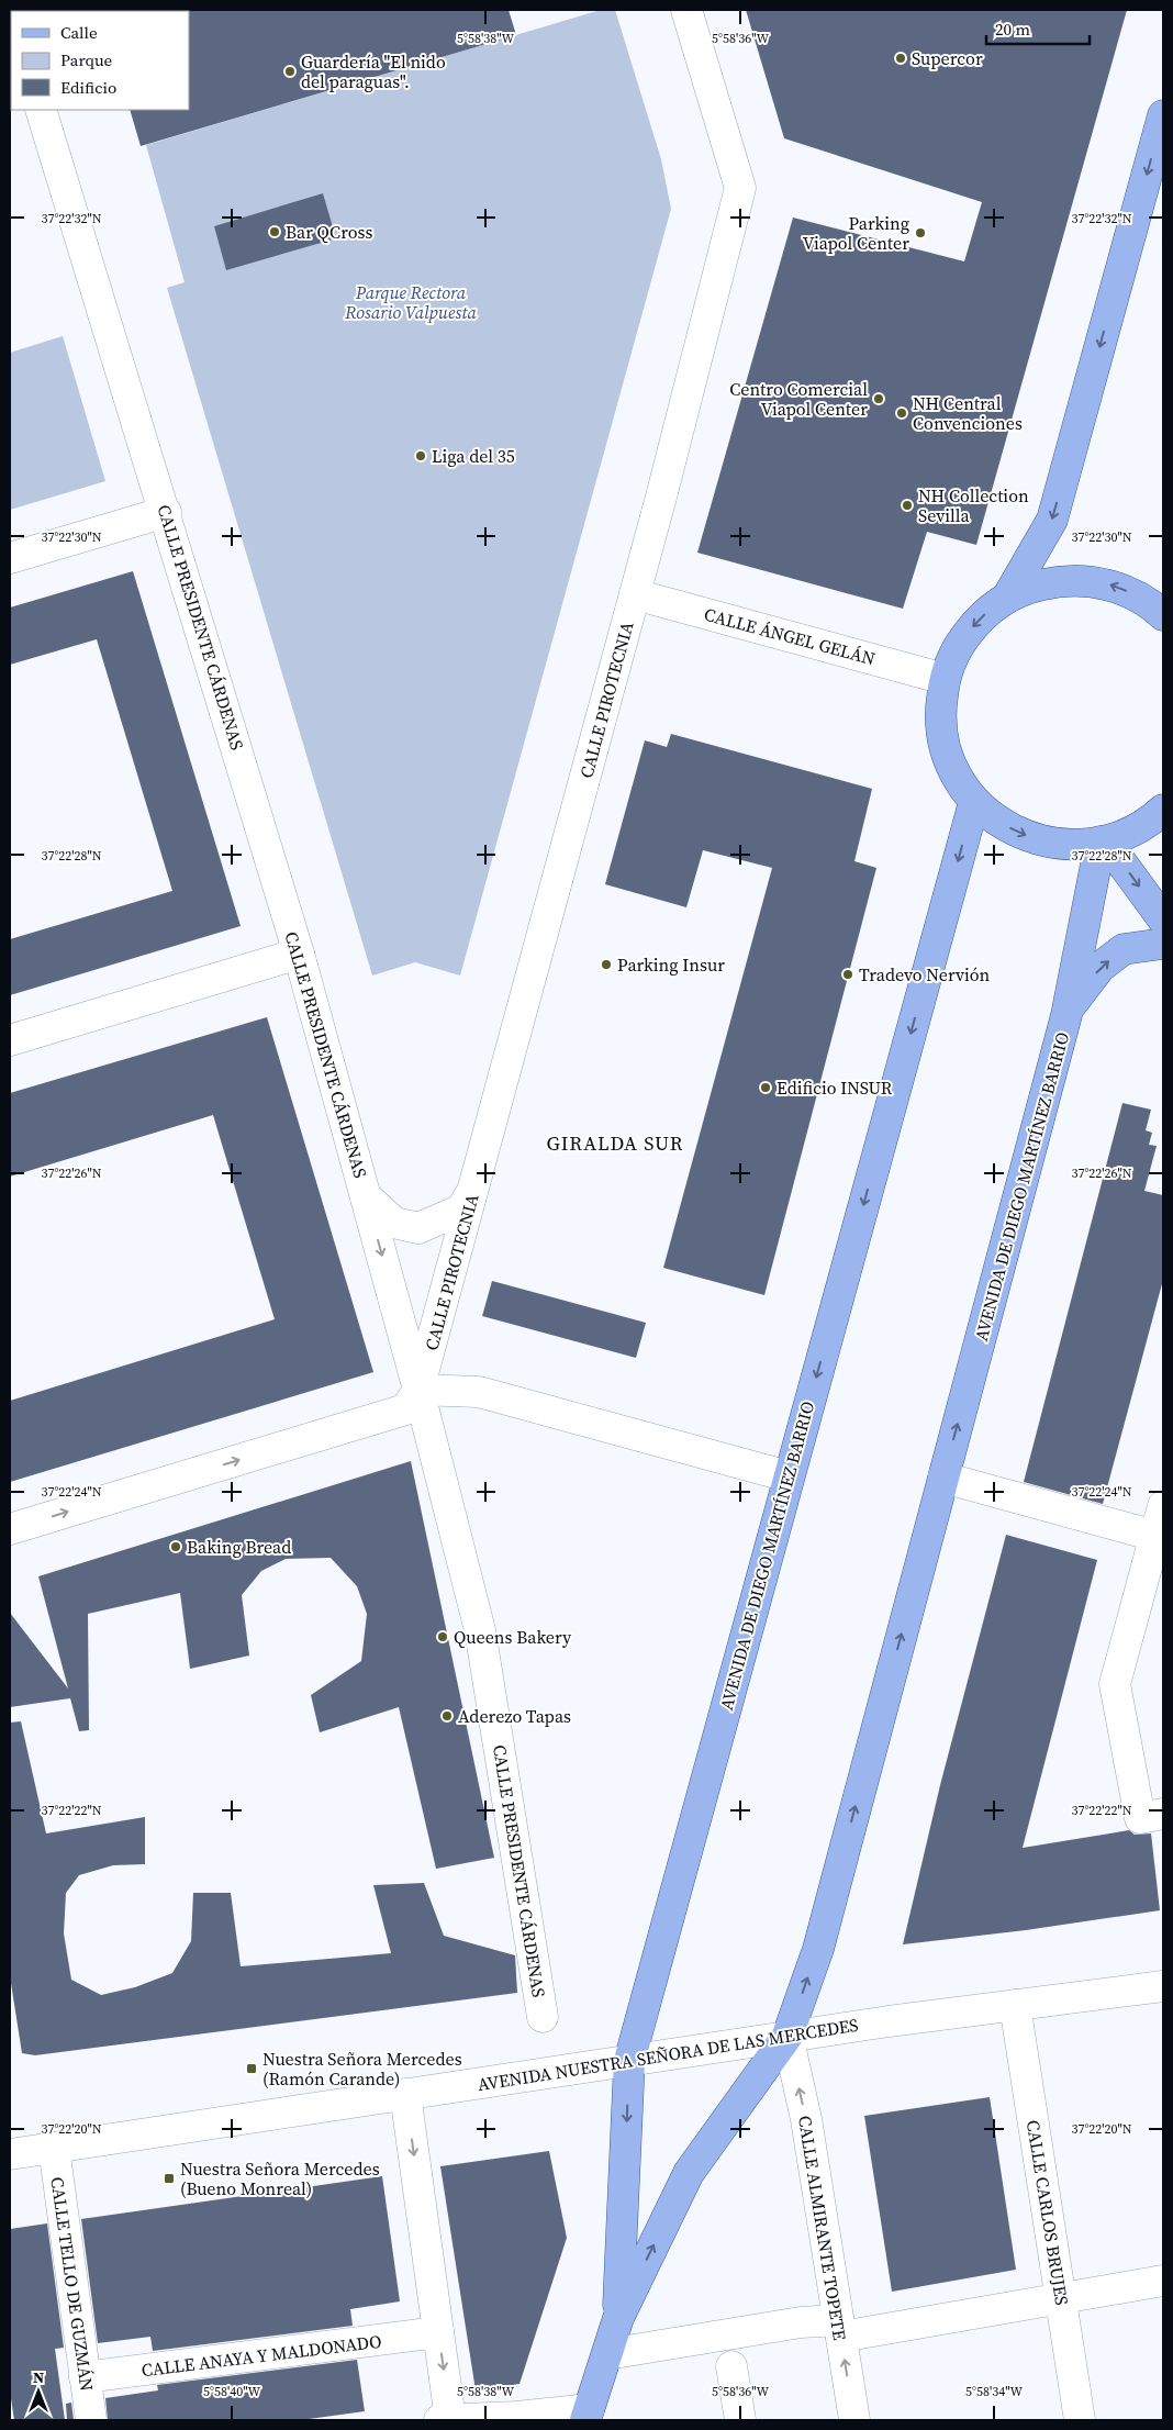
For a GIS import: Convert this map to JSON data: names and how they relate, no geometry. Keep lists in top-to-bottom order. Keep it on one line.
{"streets":{"main road":["AVENIDA DE DIEGO MARTÍNEZ BARRIO"],"street":["CALLE PRESIDENTE CÁRDENAS","CALLE ÁNGEL GELÁN","CALLE PIROTECNIA","AVENIDA NUESTRA SEÑORA DE LAS MERCEDES","CALLE CARLOS BRUJES","CALLE ALMIRANTE TOPETE","CALLE TELLO DE GUZMÁN","CALLE ANAYA Y MALDONADO"]},"crossings":[["CALLE PRESIDENTE CÁRDENAS","CALLE PIROTECNIA"],["CALLE ÁNGEL GELÁN","CALLE PIROTECNIA"],["AVENIDA DE DIEGO MARTÍNEZ BARRIO","AVENIDA NUESTRA SEÑORA DE LAS MERCEDES"],["AVENIDA DE DIEGO MARTÍNEZ BARRIO","CALLE ALMIRANTE TOPETE"],["AVENIDA NUESTRA SEÑORA DE LAS MERCEDES","CALLE CARLOS BRUJES"],["AVENIDA NUESTRA SEÑORA DE LAS MERCEDES","CALLE ALMIRANTE TOPETE"],["AVENIDA NUESTRA SEÑORA DE LAS MERCEDES","CALLE TELLO DE GUZMÁN"],["CALLE TELLO DE GUZMÁN","CALLE ANAYA Y MALDONADO"]],"one_way":["CALLE ALMIRANTE TOPETE"],"districts":["GIRALDA SUR"],"parks":["Parque Rectora Rosario Valpuesta"],"places":{"other":["Supercor","Guardería \"El nido del paraguas\".","Bar QCross","Parking Viapol Center","Centro Comercial Viapol Center","NH Central Convenciones","Liga del 35","NH Collection Sevilla","Parking Insur","Tradevo Nervión","Edificio INSUR","Baking Bread","Queens Bakery","Aderezo Tapas"],"transit":["Nuestra Señora Mercedes (Ramón Carande)","Nuestra Señora Mercedes (Bueno Monreal)"]},"legend":["Calle","Parque","Edificio"],"scale_bar":"20 m","north":"top","coordinates":["5°58'38\"W","5°58'36\"W","37°22'32\"N","37°22'30\"N","37°22'28\"N","37°22'26\"N","37°22'24\"N","37°22'22\"N","37°22'20\"N","5°58'40\"W","5°58'34\"W"]}
